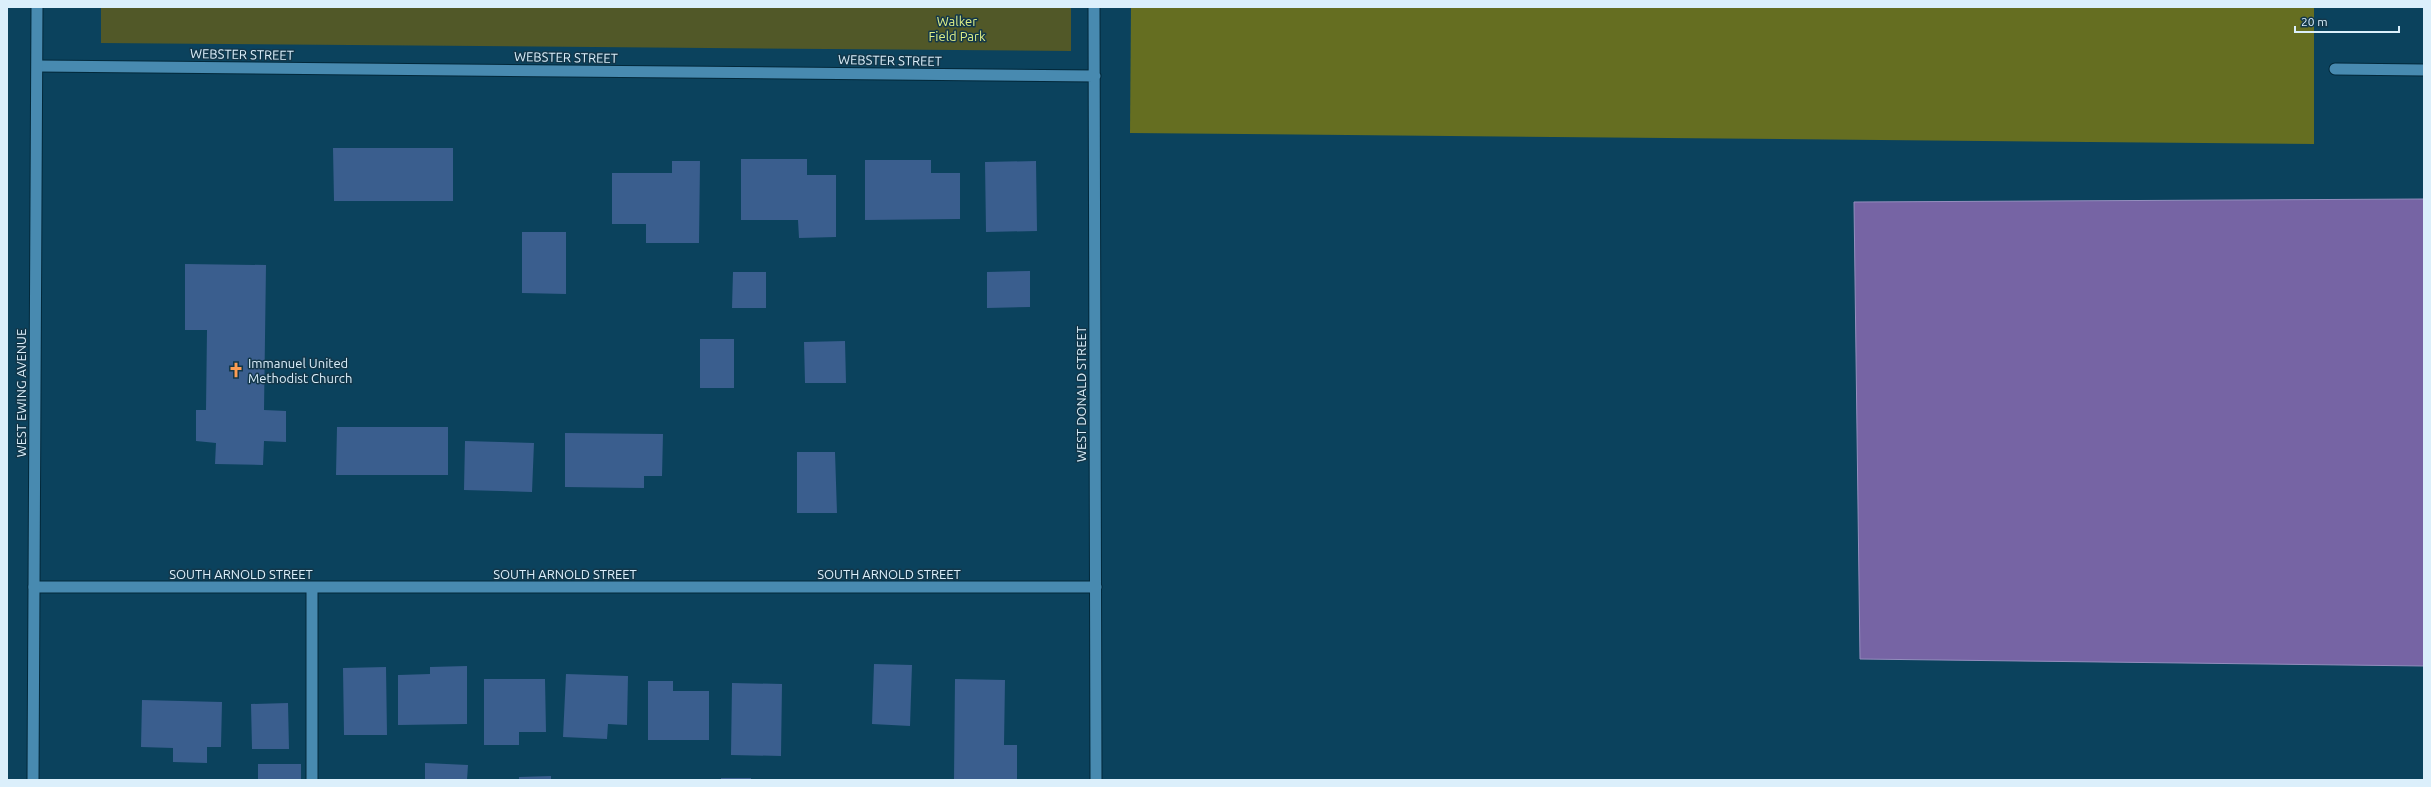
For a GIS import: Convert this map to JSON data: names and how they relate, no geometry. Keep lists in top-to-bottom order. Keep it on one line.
{"streets":{"street":["WEBSTER STREET","WEST EWING AVENUE","WEST DONALD STREET","SOUTH ARNOLD STREET"]},"crossings":[["WEBSTER STREET","WEST EWING AVENUE"],["WEBSTER STREET","WEST DONALD STREET"],["WEST EWING AVENUE","SOUTH ARNOLD STREET"],["WEST DONALD STREET","SOUTH ARNOLD STREET"]],"parks":["Walker Field Park"],"places":{"church":["Immanuel United Methodist Church"]},"scale_bar":"20 m"}
